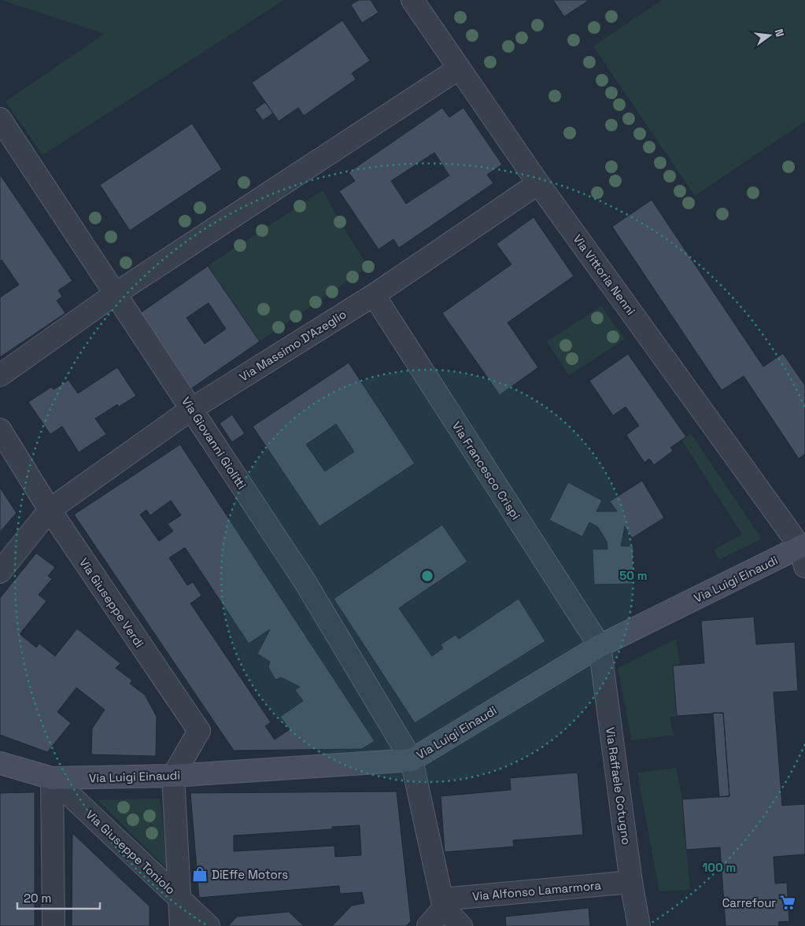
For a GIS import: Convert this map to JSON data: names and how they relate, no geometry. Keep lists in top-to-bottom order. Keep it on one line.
{"streets":{"main road":["Via Luigi Einaudi"],"street":["Via Vittoria Nenni","Via Massimo D'Azeglio","Via Giovanni Giolitti","Via Francesco Crispi","Via Giuseppe Verdi","Via Raffaele Cotugno","Via Giuseppe Toniolo","Via Alfonso Lamarmora"]},"crossings":[["Via Vittoria Nenni","Via Massimo D'Azeglio"],["Via Vittoria Nenni","Via Luigi Einaudi"],["Via Massimo D'Azeglio","Via Giovanni Giolitti"],["Via Massimo D'Azeglio","Via Francesco Crispi"],["Via Massimo D'Azeglio","Via Giuseppe Verdi"],["Via Giovanni Giolitti","Via Luigi Einaudi"],["Via Giovanni Giolitti","Via Alfonso Lamarmora"],["Via Francesco Crispi","Via Luigi Einaudi"],["Via Francesco Crispi","Via Raffaele Cotugno"],["Via Luigi Einaudi","Via Giuseppe Verdi"],["Via Luigi Einaudi","Via Raffaele Cotugno"],["Via Luigi Einaudi","Via Giuseppe Toniolo"],["Via Raffaele Cotugno","Via Alfonso Lamarmora"]],"places":{"shop":["DiEffe Motors"],"supermarket":["Carrefour"]},"scale_bar":"20 m","north":"right","rings":["50 m","100 m"]}
